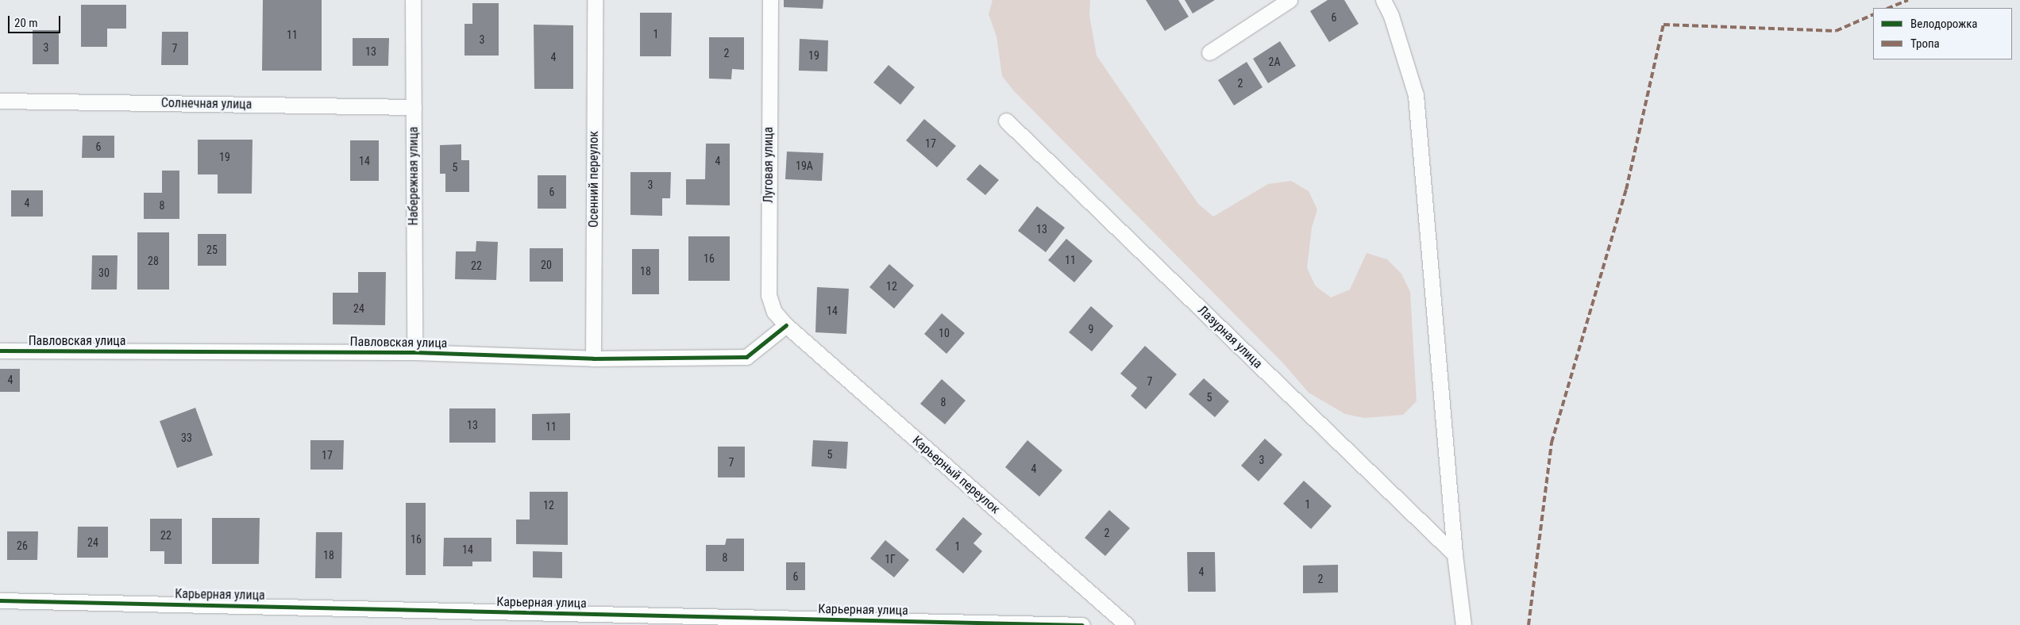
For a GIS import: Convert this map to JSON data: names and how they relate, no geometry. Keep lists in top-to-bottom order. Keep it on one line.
{"streets":{"street":["Солнечная улица","Луговая улица","Набережная улица","Осенний переулок","Лазурная улица","Павловская улица","Карьерный переулок","Карьерная улица"]},"crossings":[["Солнечная улица","Набережная улица"],["Луговая улица","Павловская улица"],["Луговая улица","Карьерный переулок"],["Набережная улица","Павловская улица"],["Осенний переулок","Павловская улица"],["Павловская улица","Карьерный переулок"]],"house_numbers":["6","1","11","3","3","7","13","2","19","4","2А","2","17","6","19","14","4","19А","5","3","6","4","8","13","25","16","11","28","20","22","18","30","12","24","14","9","10","4","7","5","8","13","11","33","5","17","3","7","4","1","12","2","22","16","24","26","1","14","18","8","1Г","4","6","2"],"legend":["Велодорожка","Тропа"],"scale_bar":"20 m"}
